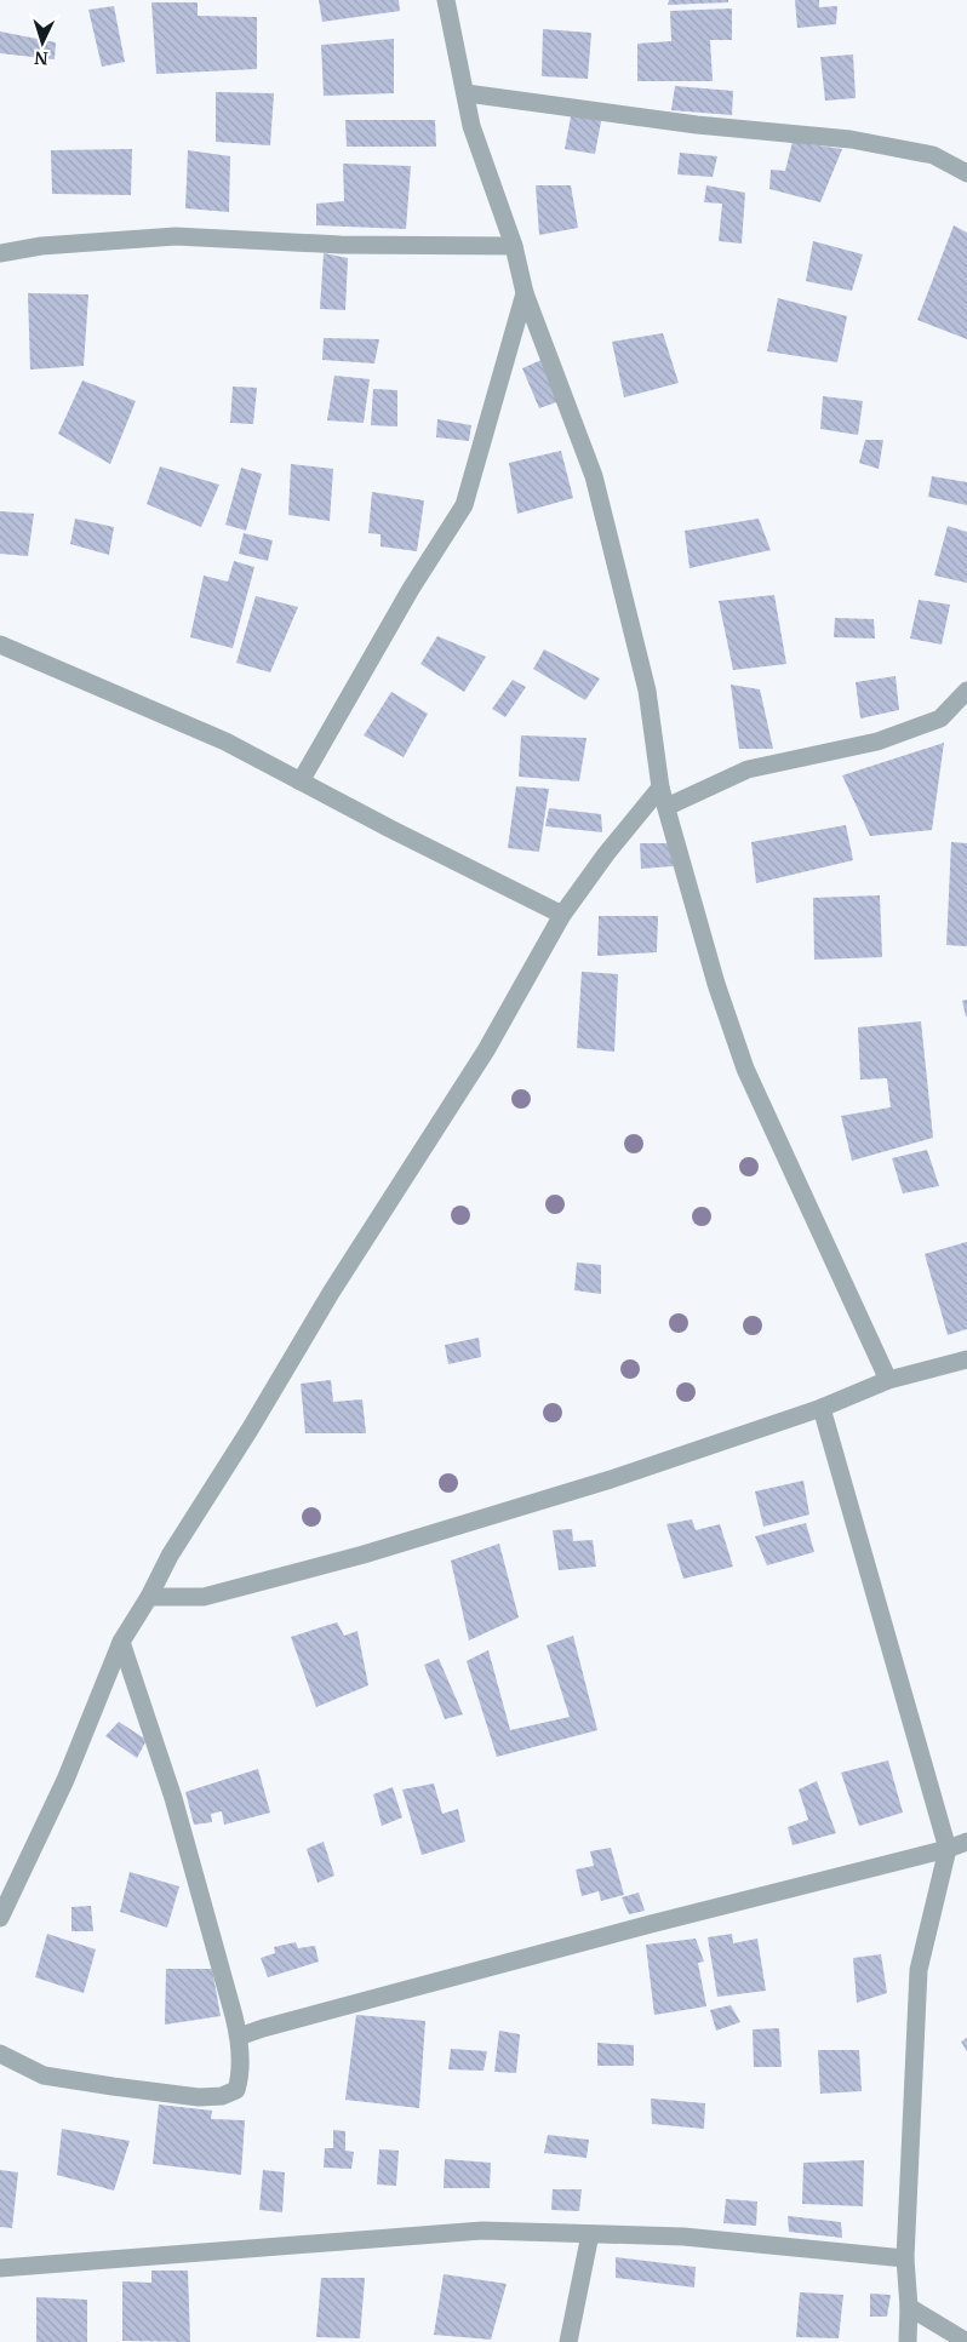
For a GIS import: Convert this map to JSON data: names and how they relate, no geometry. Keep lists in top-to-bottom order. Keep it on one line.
{"north":"bottom"}
